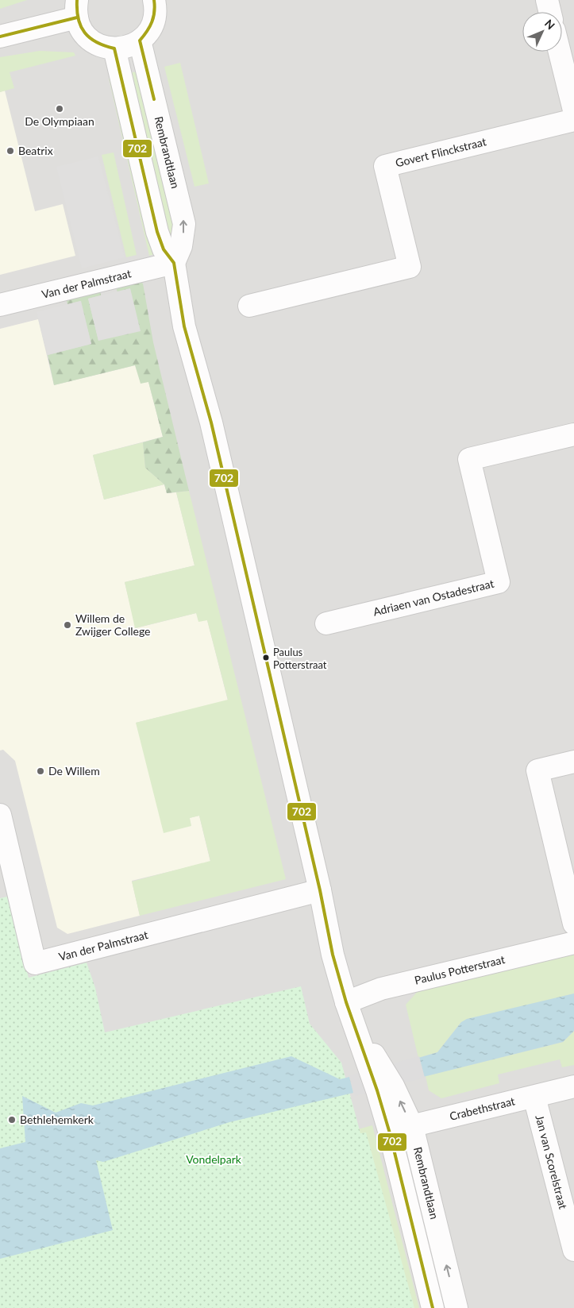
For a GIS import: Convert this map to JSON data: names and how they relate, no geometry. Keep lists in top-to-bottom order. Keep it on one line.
{"streets":{"street":["Rembrandtlaan","Govert Flinckstraat","Van der Palmstraat","Adriaen van Ostadestraat","Paulus Potterstraat","Crabethstraat","Jan van Scorelstraat"]},"crossings":[["Rembrandtlaan","Van der Palmstraat"],["Rembrandtlaan","Paulus Potterstraat"],["Rembrandtlaan","Crabethstraat"],["Crabethstraat","Jan van Scorelstraat"]],"parks":["Vondelpark"],"places":["De Olympiaan","Beatrix","Willem de Zwijger College","Paulus Potterstraat","De Willem","Bethlehemkerk"],"lines":["transit line 702"],"north":"top right"}
